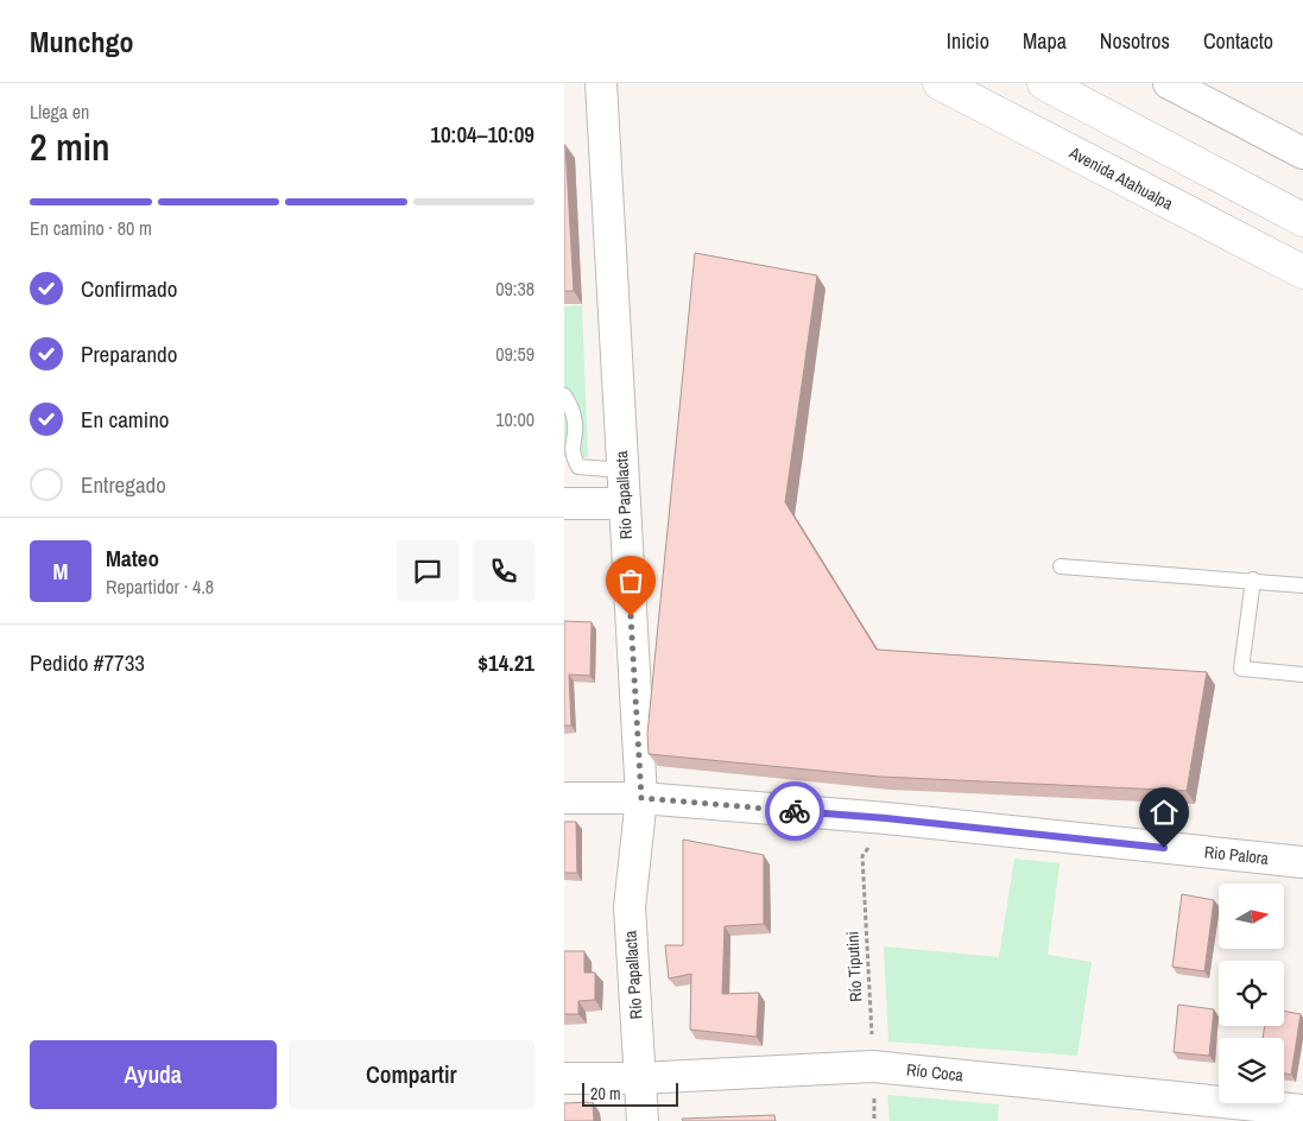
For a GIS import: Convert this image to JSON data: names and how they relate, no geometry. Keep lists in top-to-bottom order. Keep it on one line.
{"streets":{"main road":["Avenida Atahualpa"],"street":["Río Papallacta","Rio Palora","Río Coca"],"path":["Río Tiputini"]},"crossings":[["Río Papallacta","Rio Palora"],["Río Papallacta","Río Coca"],["Rio Palora","Río Tiputini"],["Río Tiputini","Río Coca"]],"scale_bar":"20 m","north":"right","page":{"header":"Munchgo","nav":["Inicio","Mapa","Nosotros","Contacto"],"heading":["2 min","Llega en","10:04–10:09"],"panel":["Mateo","Repartidor · 4.8","Pedido #7733","$14.21"],"bar":"En camino · 80 m","list":[["Confirmado","09:38"],["Preparando","09:59"],["En camino","10:00"],"Entregado"],"round":"M","buttons":["Ayuda","Compartir"],"scale":"20 m"}}
